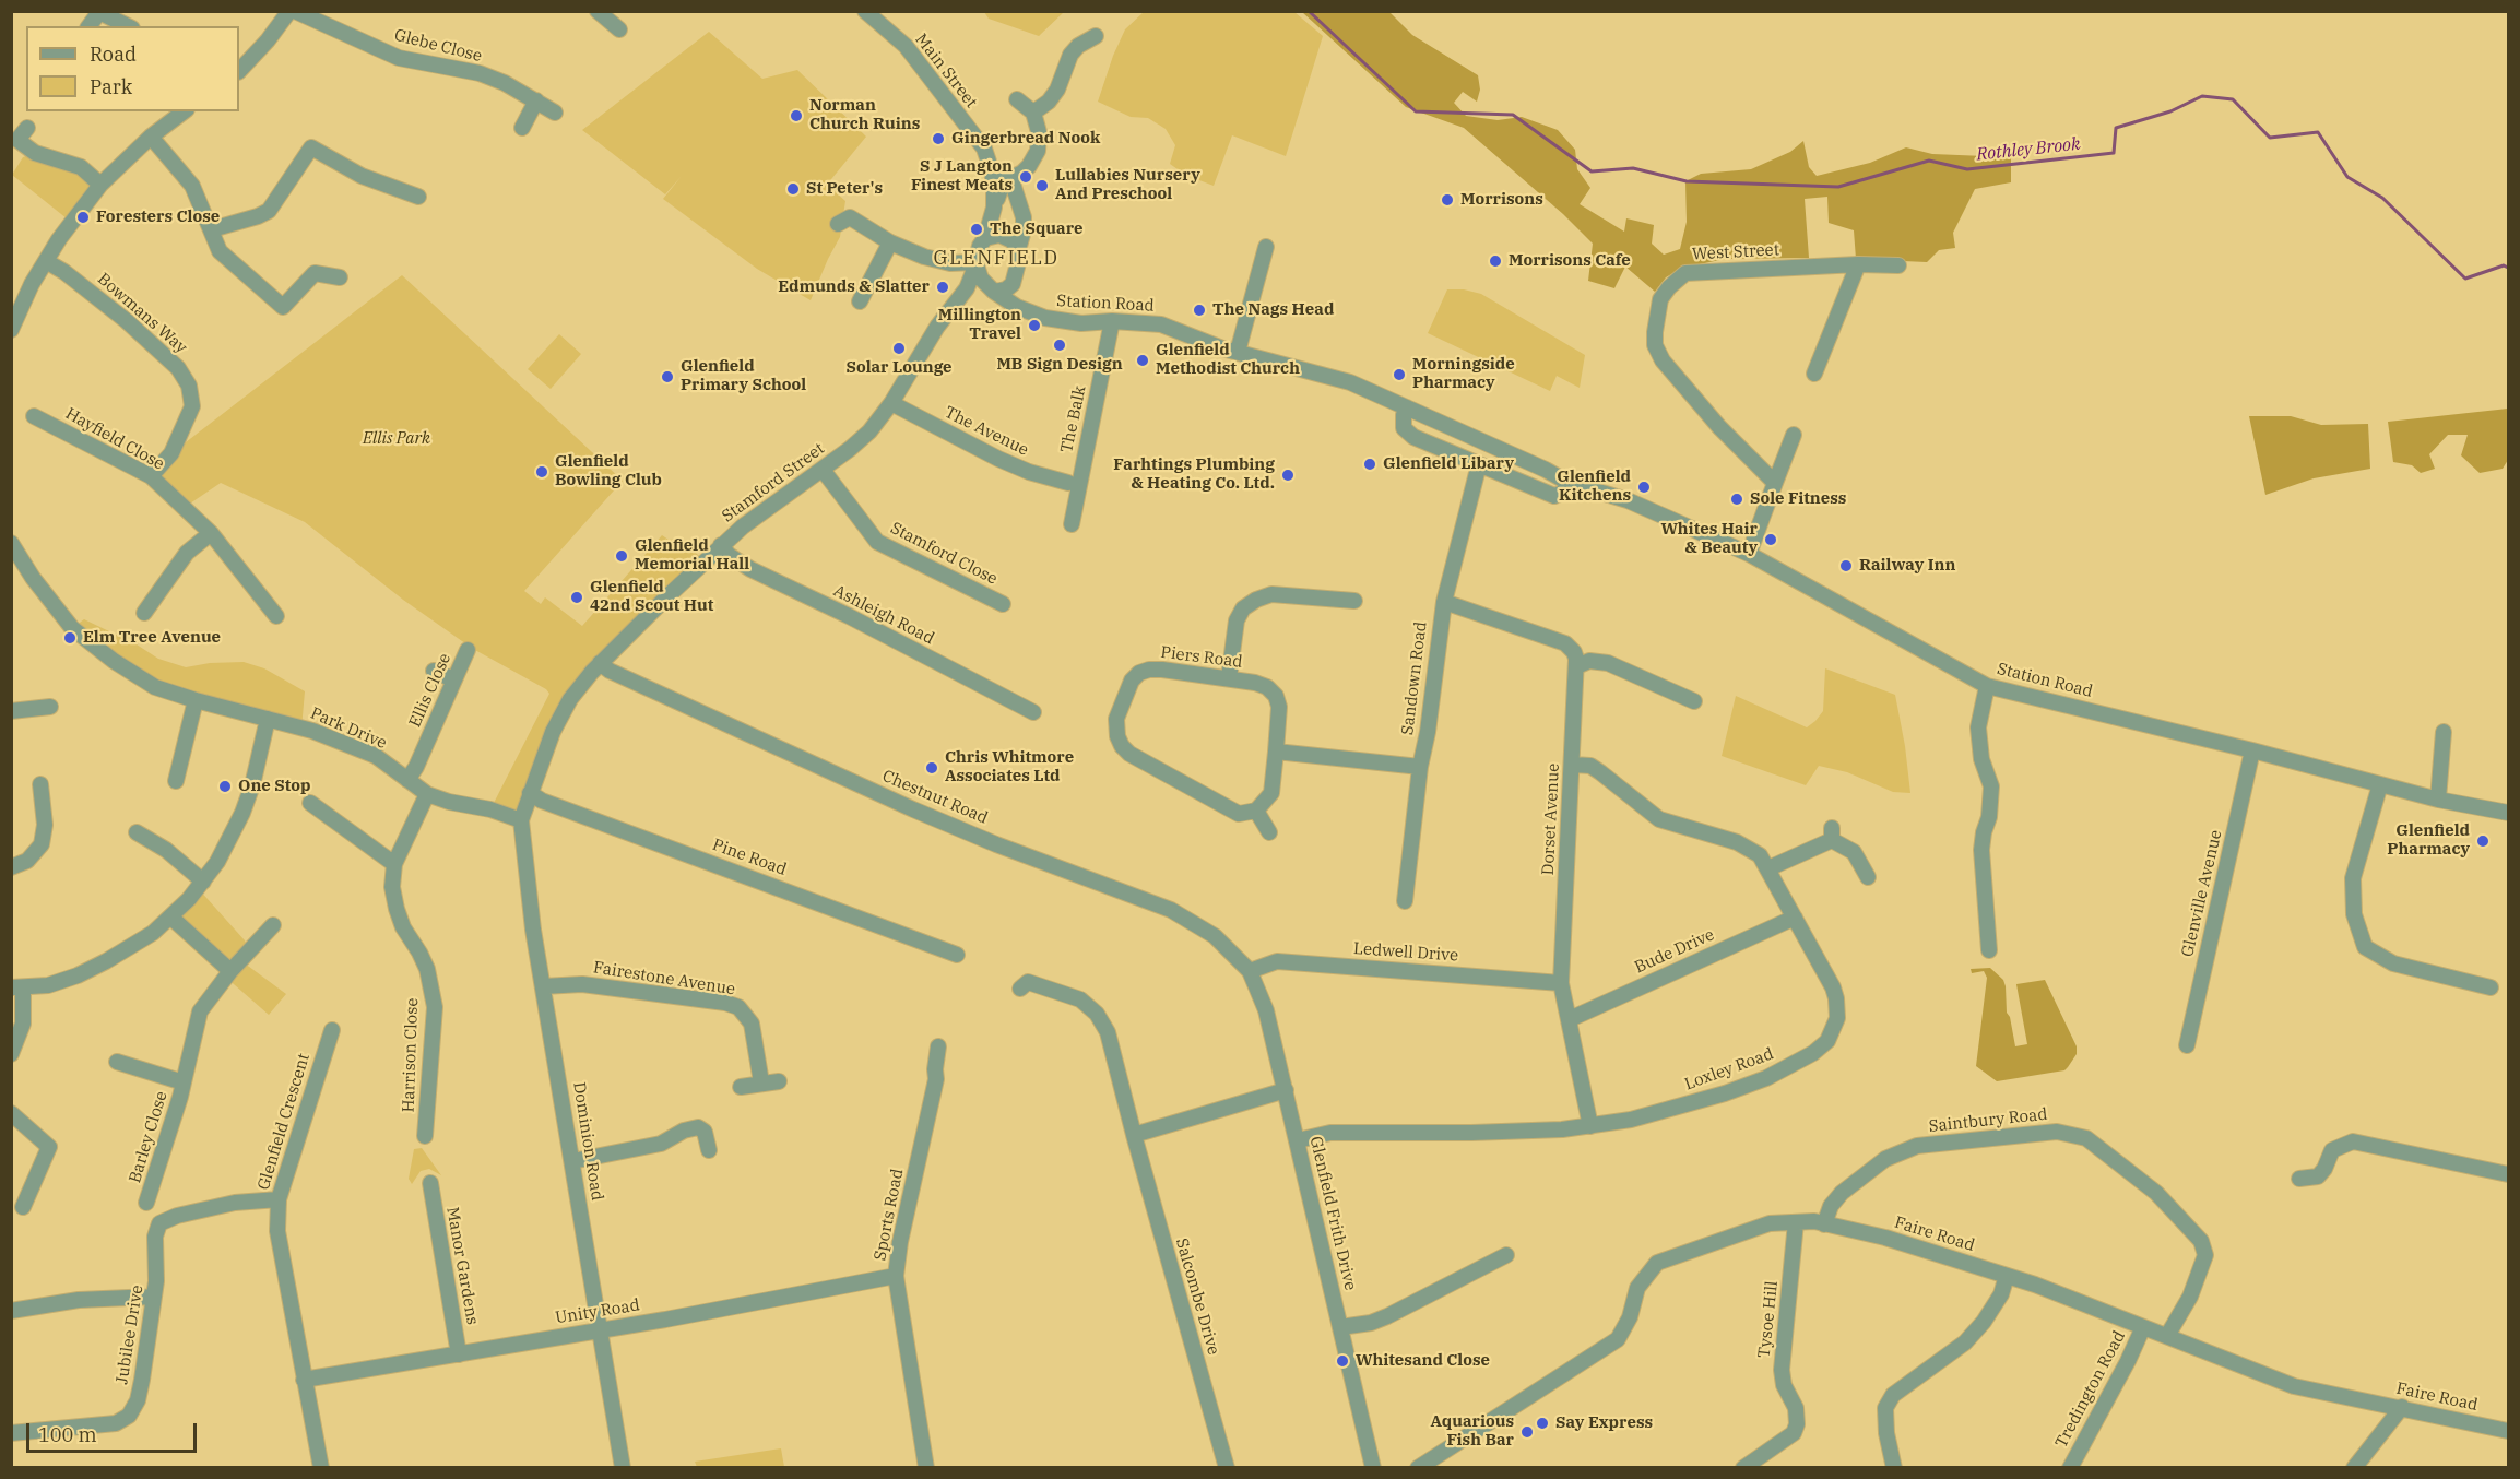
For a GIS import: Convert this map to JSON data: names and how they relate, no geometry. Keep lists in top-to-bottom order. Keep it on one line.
{"streets":{"street":["Glebe Close","Main Street","West Street","Station Road","Bowmans Way","The Balk","The Avenue","Hayfield Close","Stamford Street","Stamford Close","Ashleigh Road","Piers Road","Sandown Road","Ellis Close","Park Drive","Chestnut Road","Dorset Avenue","Pine Road","Glenville Avenue","Bude Drive","Ledwell Drive","Fairestone Avenue","Harrison Close","Loxley Road","Saintbury Road","Glenfield Crescent","Barley Close","Dominion Road","Glenfield Frith Drive","Sports Road","Faire Road","Manor Gardens","Salcombe Drive","Unity Road","Tysoe Hill","Jubilee Drive","Tredington Road"]},"crossings":[["Main Street","Station Road"],["Main Street","Stamford Street"],["Station Road","The Balk"],["Station Road","Stamford Street"],["Station Road","Glenville Avenue"],["Bowmans Way","Hayfield Close"],["The Avenue","Stamford Street"],["Stamford Street","Stamford Close"],["Stamford Street","Ashleigh Road"],["Stamford Street","Park Drive"],["Stamford Street","Chestnut Road"],["Stamford Street","Pine Road"],["Stamford Street","Dominion Road"],["Ellis Close","Park Drive"],["Park Drive","Harrison Close"],["Park Drive","Dominion Road"],["Chestnut Road","Ledwell Drive"],["Chestnut Road","Glenfield Frith Drive"],["Dorset Avenue","Bude Drive"],["Dorset Avenue","Ledwell Drive"],["Dorset Avenue","Loxley Road"],["Bude Drive","Loxley Road"],["Ledwell Drive","Glenfield Frith Drive"],["Fairestone Avenue","Dominion Road"],["Loxley Road","Glenfield Frith Drive"],["Saintbury Road","Faire Road"],["Glenfield Crescent","Unity Road"],["Glenfield Crescent","Jubilee Drive"],["Dominion Road","Unity Road"],["Sports Road","Unity Road"],["Faire Road","Tysoe Hill"],["Faire Road","Tredington Road"],["Manor Gardens","Unity Road"]],"districts":["GLENFIELD"],"water":["Rothley Brook"],"parks":["Ellis Park"],"places":["Norman Church Ruins","Gingerbread Nook","S J Langton Finest Meats","Lullabies Nursery And Preschool","St Peter's","Morrisons","Foresters Close","The Square","Morrisons Cafe","Edmunds & Slatter","The Nags Head","Millington Travel","MB Sign Design","Solar Lounge","Glenfield Methodist Church","Morningside Pharmacy","Glenfield Primary School","Glenfield Libary","Glenfield Bowling Club","Farhtings Plumbing & Heating Co. Ltd.","Glenfield Kitchens","Sole Fitness","Whites Hair & Beauty","Glenfield Memorial Hall","Railway Inn","Glenfield 42nd Scout Hut","Elm Tree Avenue","Chris Whitmore Associates Ltd","One Stop","Glenfield Pharmacy","Whitesand Close","Say Express","Aquarious Fish Bar"],"legend":["Road","Park"],"scale_bar":"100 m"}
